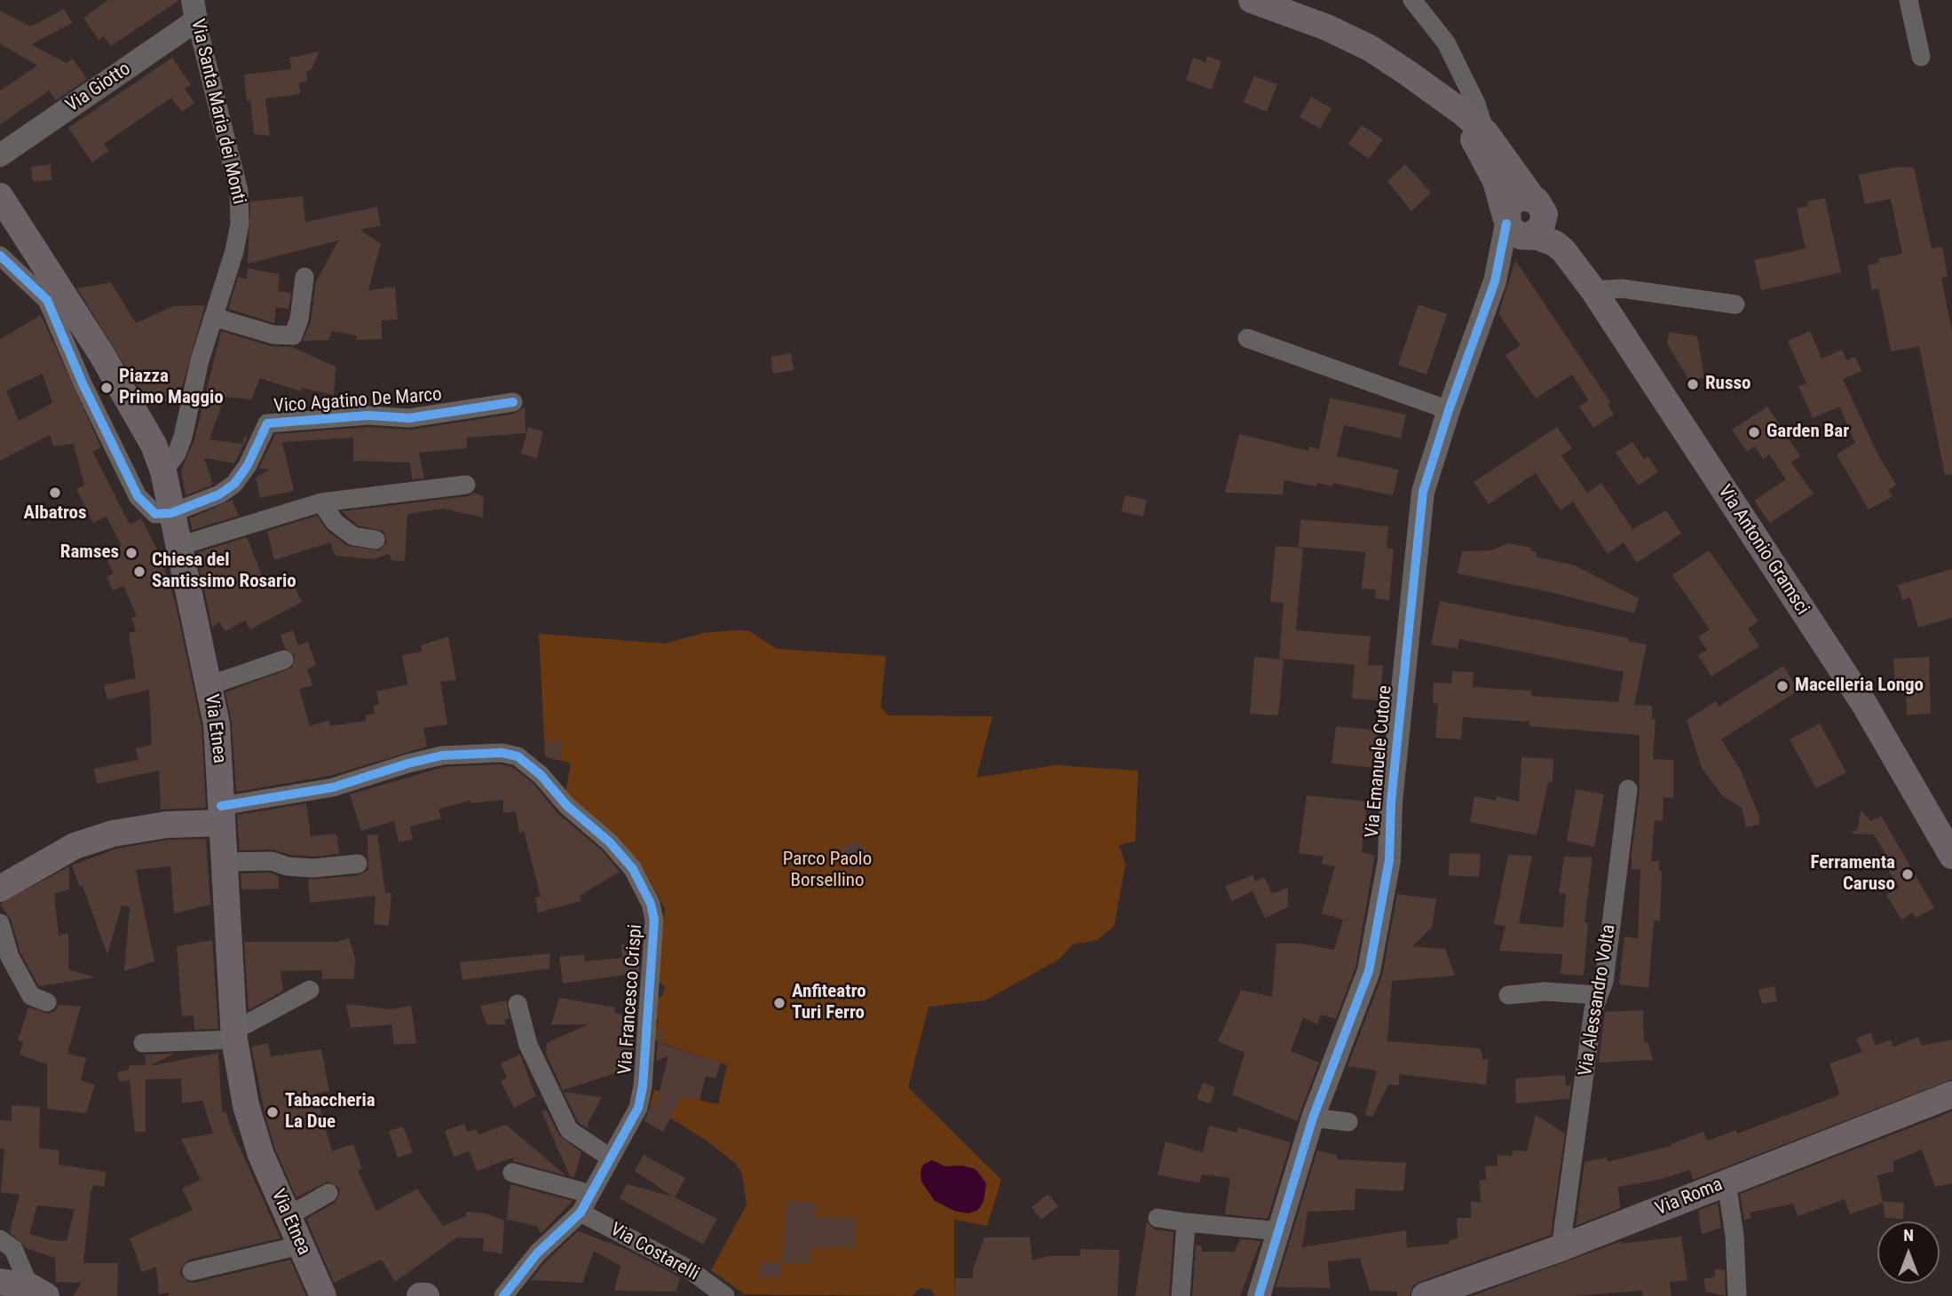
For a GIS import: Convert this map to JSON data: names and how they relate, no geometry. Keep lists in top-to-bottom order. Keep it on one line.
{"streets":{"main road":["Via Antonio Gramsci","Via Etnea","Via Roma"],"street":["Via Giotto","Via Santa Maria dei Monti","Vico Agatino De Marco","Via Emanuele Cutore","Via Francesco Crispi","Via Alessandro Volta","Via Costarelli"]},"crossings":[["Via Giotto","Via Santa Maria dei Monti"],["Via Santa Maria dei Monti","Via Etnea"],["Vico Agatino De Marco","Via Etnea"],["Via Etnea","Via Francesco Crispi"],["Via Francesco Crispi","Via Costarelli"],["Via Alessandro Volta","Via Roma"]],"parks":["Parco Paolo Borsellino"],"places":["Russo","Piazza Primo Maggio","Garden Bar","Albatros","Ramses","Chiesa del Santissimo Rosario","Macelleria Longo","Ferramenta Caruso","Anfiteatro Turi Ferro","Tabaccheria La Due"],"north":"top"}
